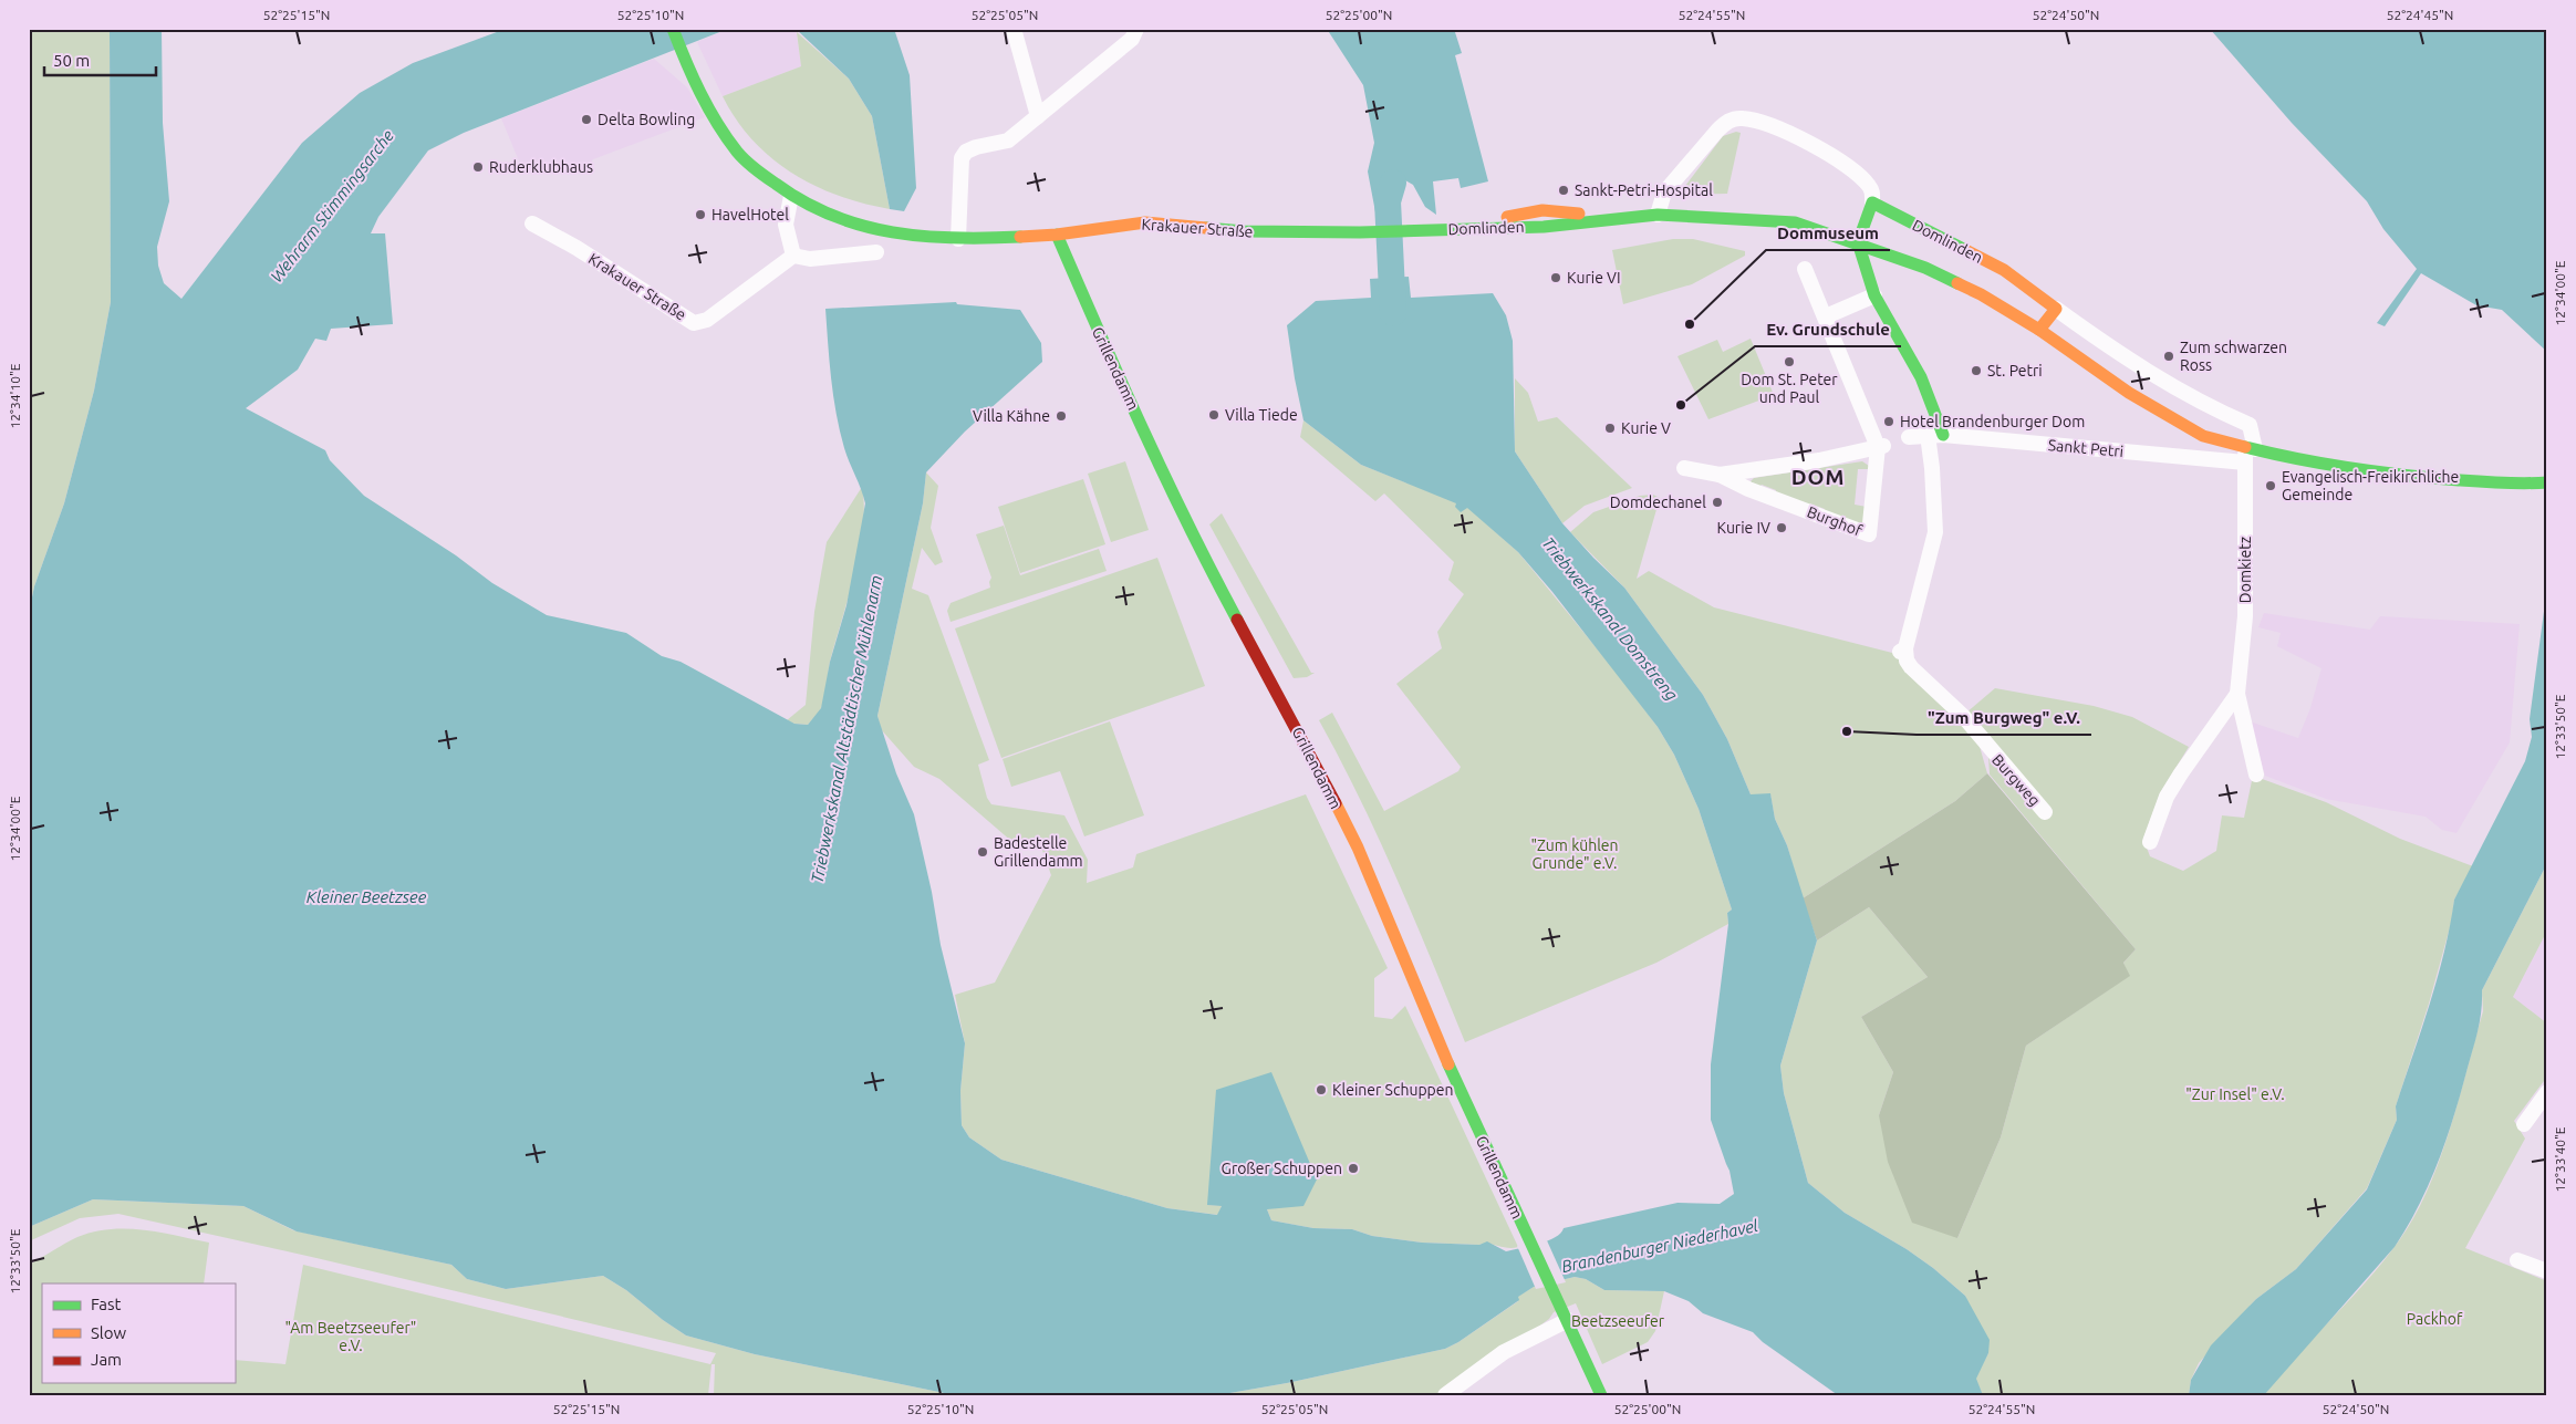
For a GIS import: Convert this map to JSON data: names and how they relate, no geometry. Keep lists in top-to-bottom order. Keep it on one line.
{"streets":{"street":["Krakauer Straße","Domlinden","Grillendamm","Sankt Petri","Burghof","Domkietz","Burgweg"]},"crossings":[["Krakauer Straße","Domlinden"],["Krakauer Straße","Grillendamm"],["Domlinden","Domkietz"],["Domlinden","Burgweg"],["Sankt Petri","Domkietz"],["Sankt Petri","Burgweg"]],"districts":["DOM"],"water":["Wehrarm Stimmingsarche","Triebwerkskanal Domstreng","Triebwerkskanal Altstädtischer Mühlenarm","Kleiner Beetzsee","Brandenburger Niederhavel"],"parks":["\"Zum kühlen Grunde\" e.V.","\"Zur Insel\" e.V.","Packhof","Beetzseeufer","\"Am Beetzseeufer\" e.V."],"places":["Delta Bowling","Ruderklubhaus","Sankt-Petri-Hospital","HavelHotel","Kurie VI","Dommuseum","Zum schwarzen Ross","Dom St. Peter und Paul","St. Petri","Ev. Grundschule","Villa Tiede","Villa Kähne","Hotel Brandenburger Dom","Kurie V","Evangelisch-Freikirchliche Gemeinde","Domdechanel","Kurie IV","\"Zum Burgweg\" e.V.","Badestelle Grillendamm","Kleiner Schuppen","Großer Schuppen"],"legend":["Fast","Slow","Jam"],"scale_bar":"50 m","coordinates":["52°25'15\"N","52°25'10\"N","52°25'05\"N","52°25'00\"N","52°24'55\"N","52°24'50\"N","52°24'45\"N","12°34'00\"E","12°34'10\"E","12°33'50\"E","12°33'40\"E"]}
